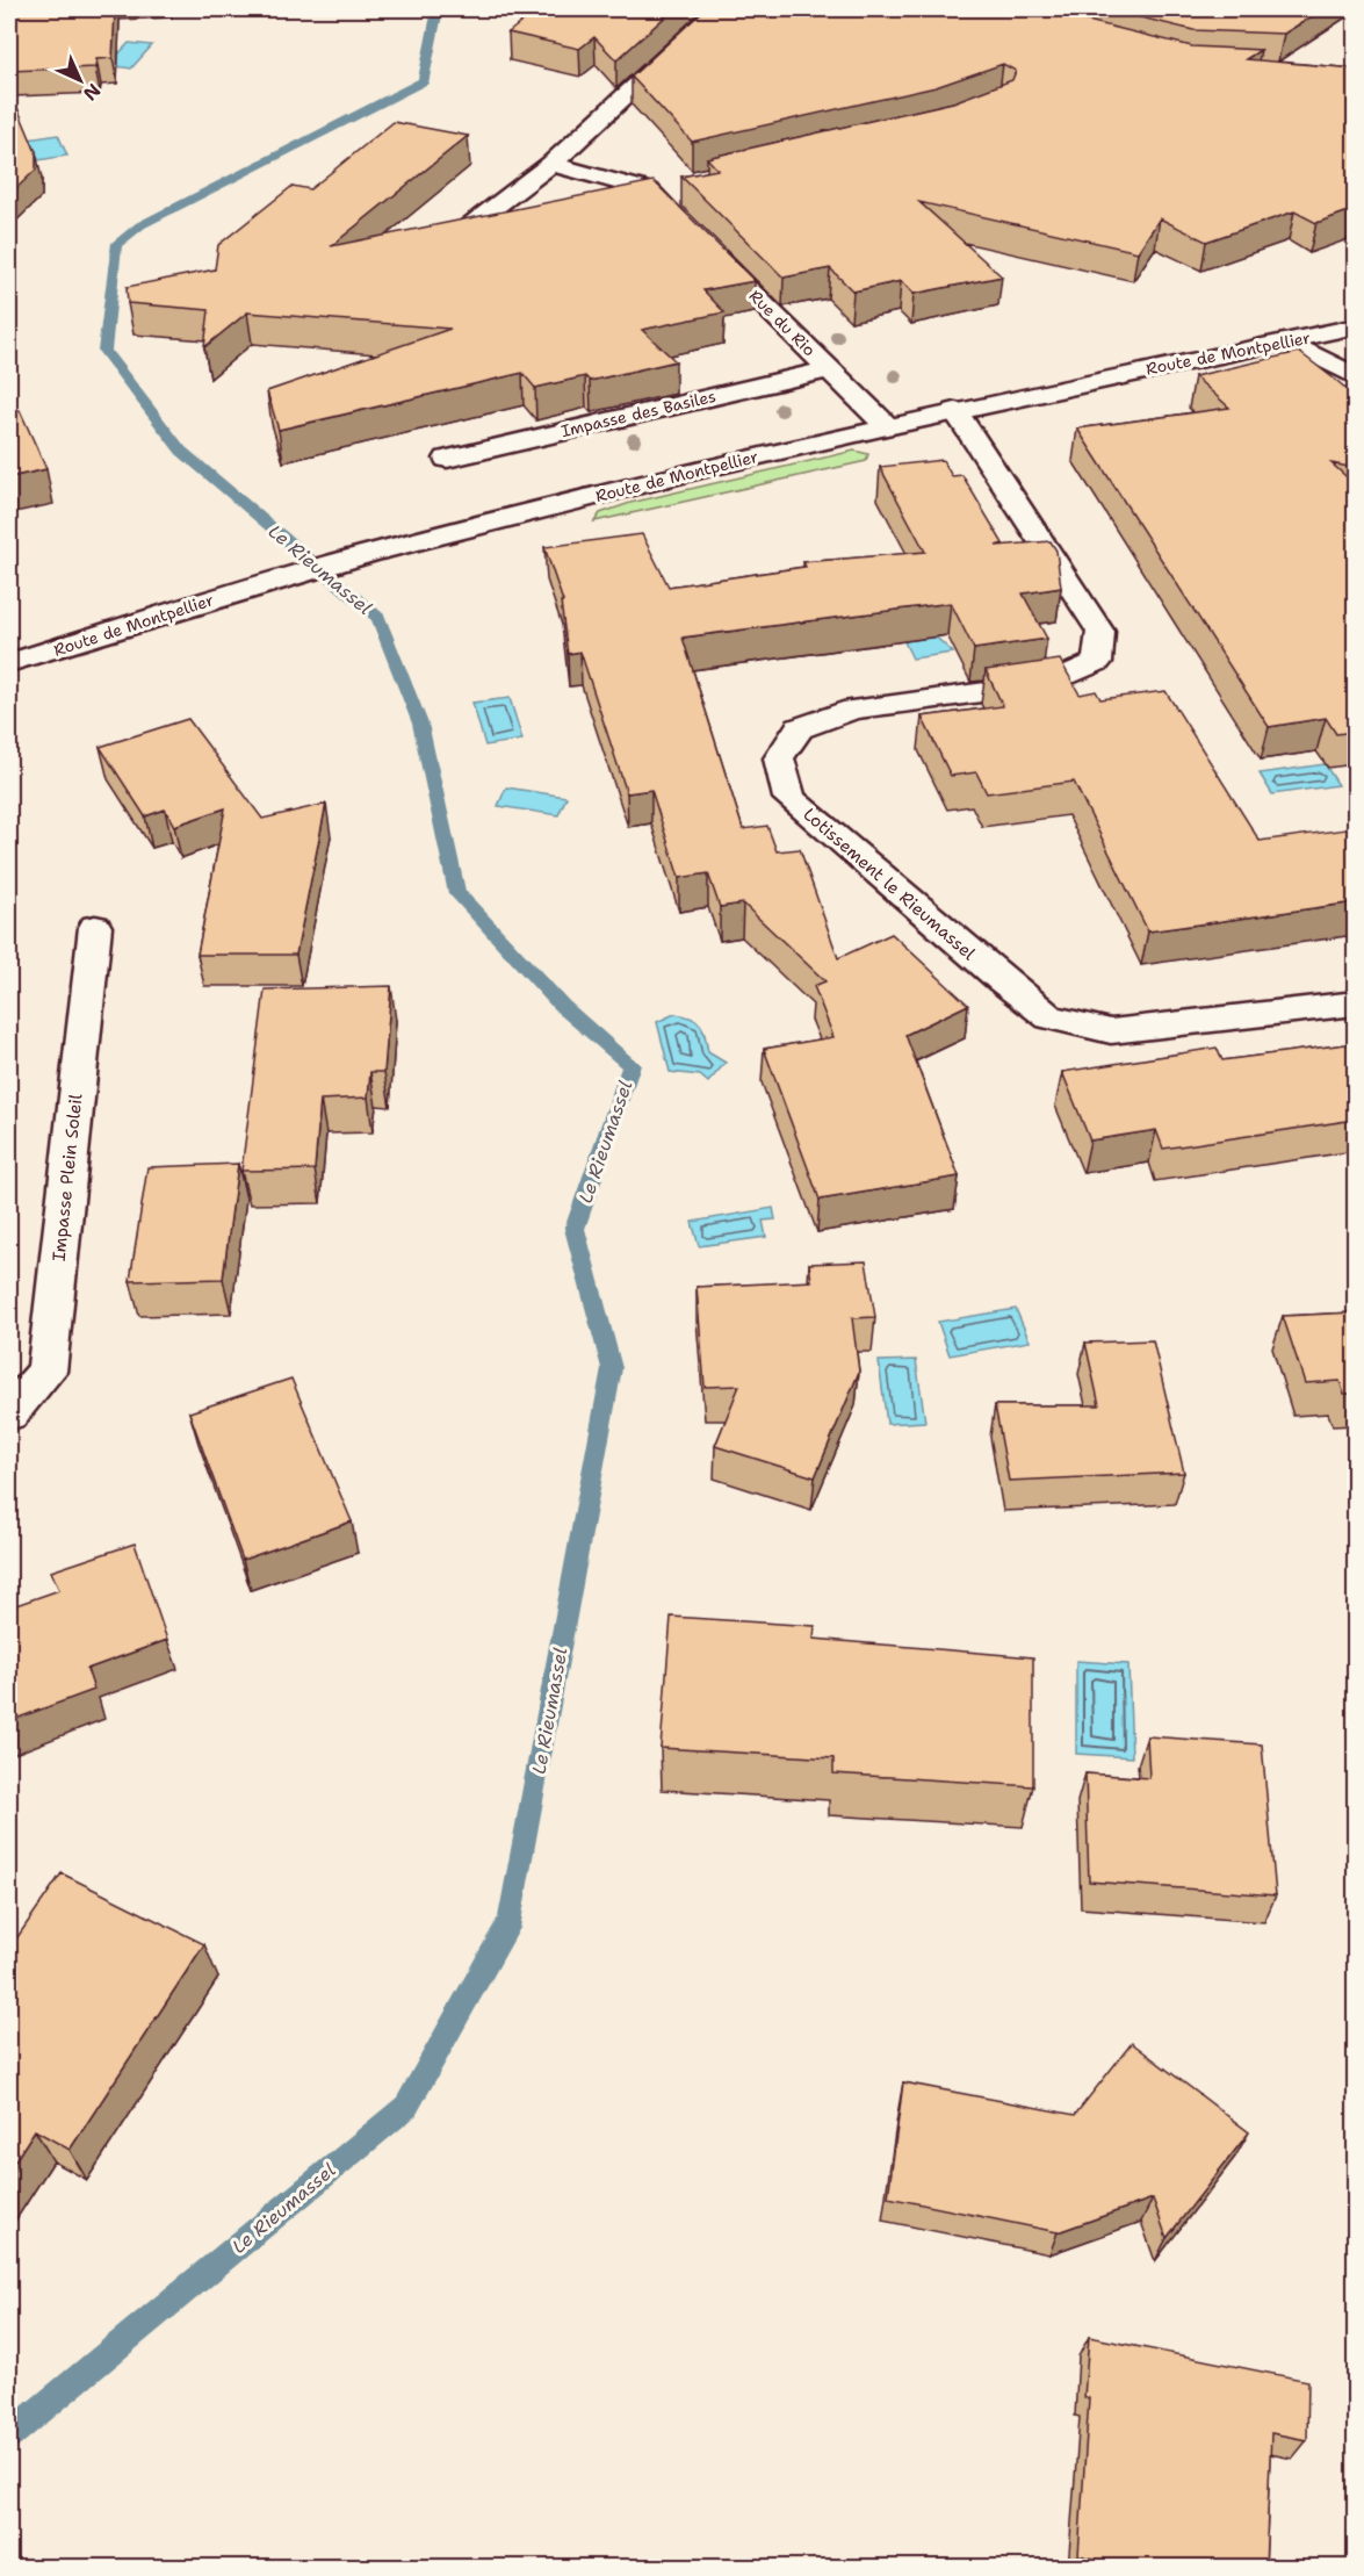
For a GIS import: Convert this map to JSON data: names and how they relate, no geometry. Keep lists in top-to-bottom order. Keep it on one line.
{"streets":{"street":["Rue du Rio","Route de Montpellier","Impasse des Basiles","Lotissement le Rieumassel","Impasse Plein Soleil"]},"crossings":[["Rue du Rio","Route de Montpellier"],["Rue du Rio","Impasse des Basiles"],["Route de Montpellier","Lotissement le Rieumassel"]],"water":["Le Rieumassel"],"north":"bottom right"}
